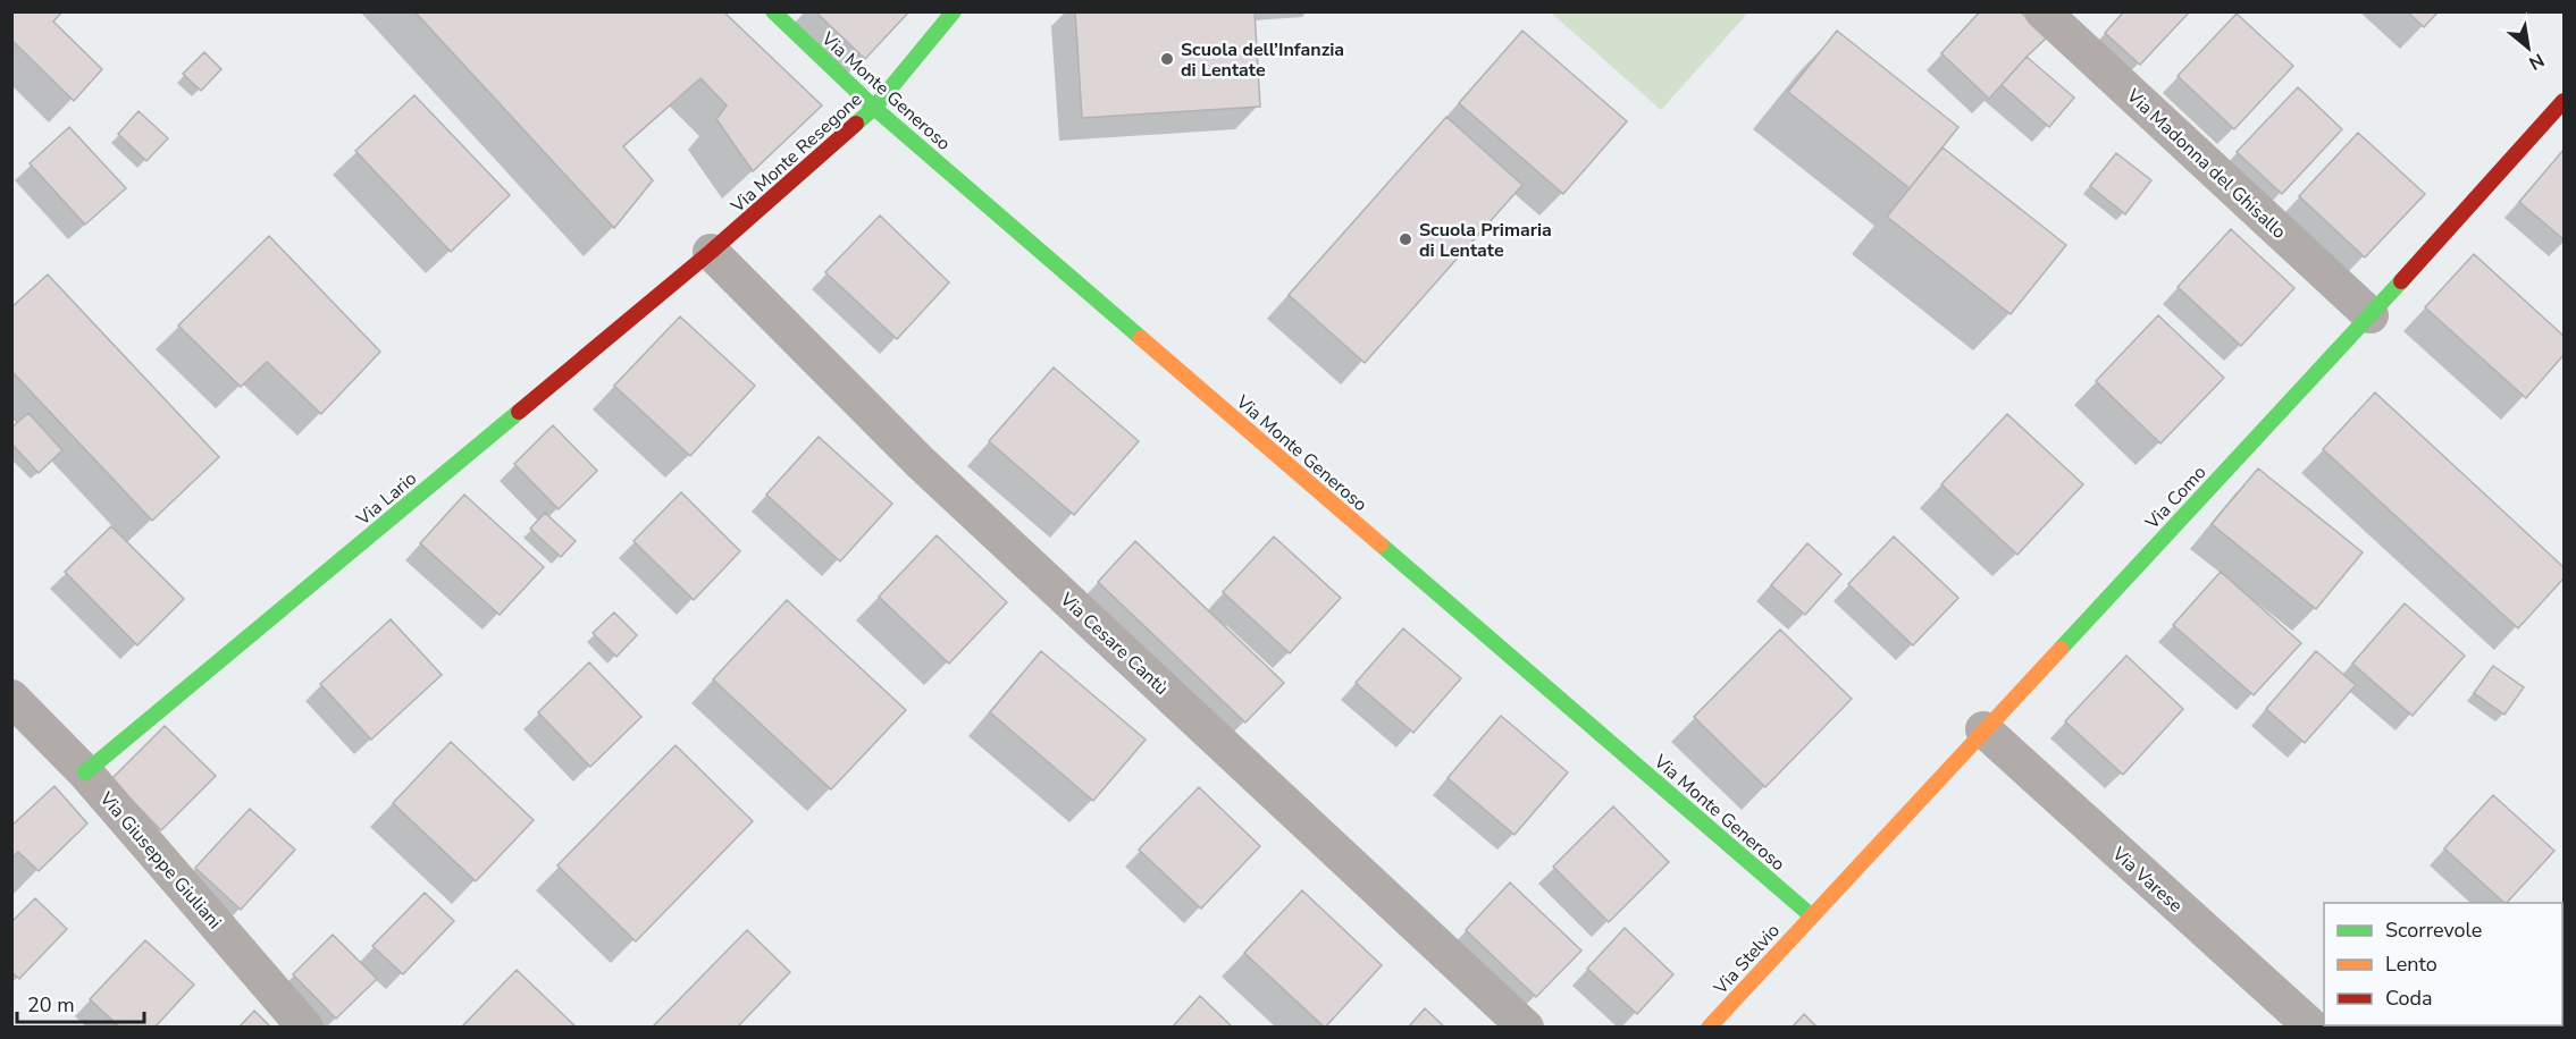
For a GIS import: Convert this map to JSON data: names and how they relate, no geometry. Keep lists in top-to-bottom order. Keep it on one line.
{"streets":{"street":["Via Monte Generoso","Via Monte Resegone","Via Madonna del Ghisallo","Via Como","Via Lario","Via Cesare Cantù","Via Giuseppe Giuliani","Via Varese","Via Stelvio"]},"crossings":[["Via Monte Generoso","Via Monte Resegone"],["Via Monte Generoso","Via Como"],["Via Monte Generoso","Via Stelvio"],["Via Monte Resegone","Via Lario"],["Via Monte Resegone","Via Cesare Cantù"],["Via Madonna del Ghisallo","Via Como"],["Via Como","Via Varese"],["Via Como","Via Stelvio"],["Via Lario","Via Cesare Cantù"],["Via Lario","Via Giuseppe Giuliani"]],"places":["Scuola dell’Infanzia di Lentate","Scuola Primaria di Lentate"],"legend":["Scorrevole","Lento","Coda"],"scale_bar":"20 m","north":"bottom right"}
